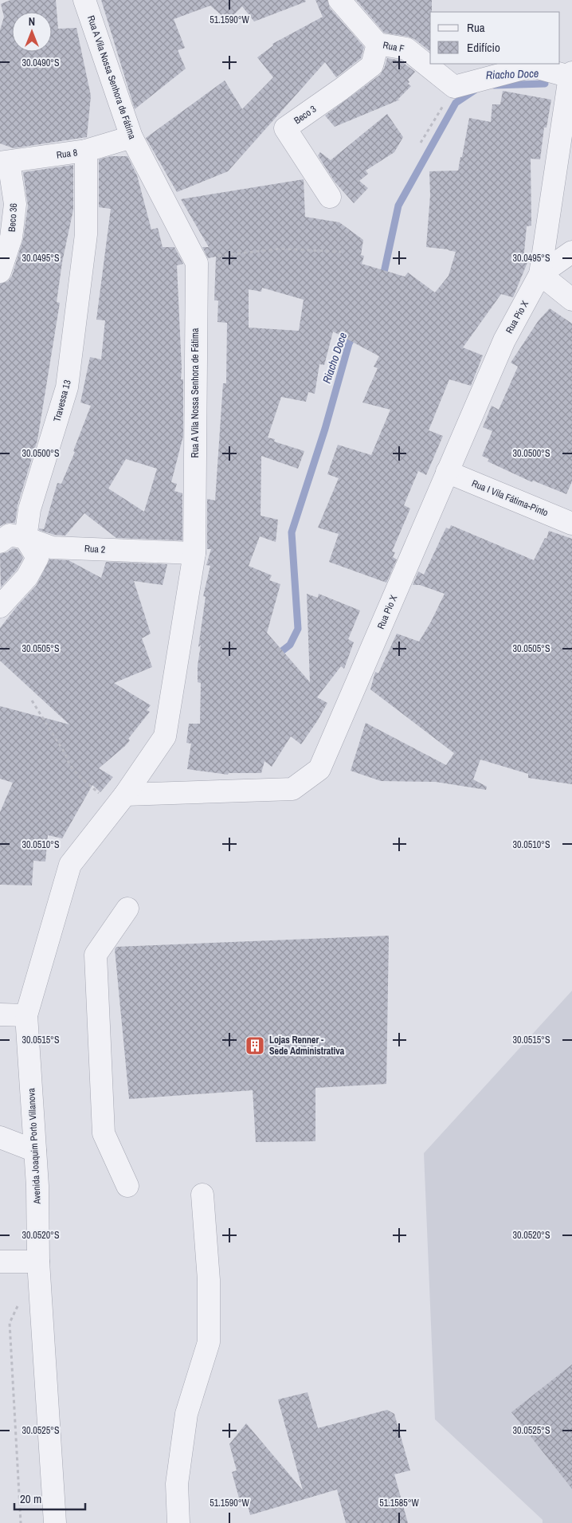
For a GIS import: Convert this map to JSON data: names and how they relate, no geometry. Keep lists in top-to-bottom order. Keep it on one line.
{"streets":{"street":["Rua F","Rua A Vila Nossa Senhora de Fátima","Beco 3","Rua 8","Beco 36","Rua Pio X","Travessa 13","Rua I Vila Fátima-Pinto","Rua 2","Avenida Joaquim Porto Villanova"]},"crossings":[["Rua F","Beco 3"],["Rua A Vila Nossa Senhora de Fátima","Rua 8"],["Rua A Vila Nossa Senhora de Fátima","Rua Pio X"],["Rua A Vila Nossa Senhora de Fátima","Rua 2"],["Rua A Vila Nossa Senhora de Fátima","Avenida Joaquim Porto Villanova"],["Rua 8","Beco 36"],["Rua 8","Travessa 13"],["Rua Pio X","Rua I Vila Fátima-Pinto"],["Rua Pio X","Avenida Joaquim Porto Villanova"],["Travessa 13","Rua 2"]],"water":["Riacho Doce"],"places":{"building":["Lojas Renner - Sede Administrativa"]},"legend":["Rua","Edifício"],"scale_bar":"20 m","north":"top","coordinates":["51.1590°W","30.0490°S","30.0495°S","30.0500°S","30.0505°S","30.0510°S","30.0515°S","30.0520°S","30.0525°S","51.1585°W"]}
